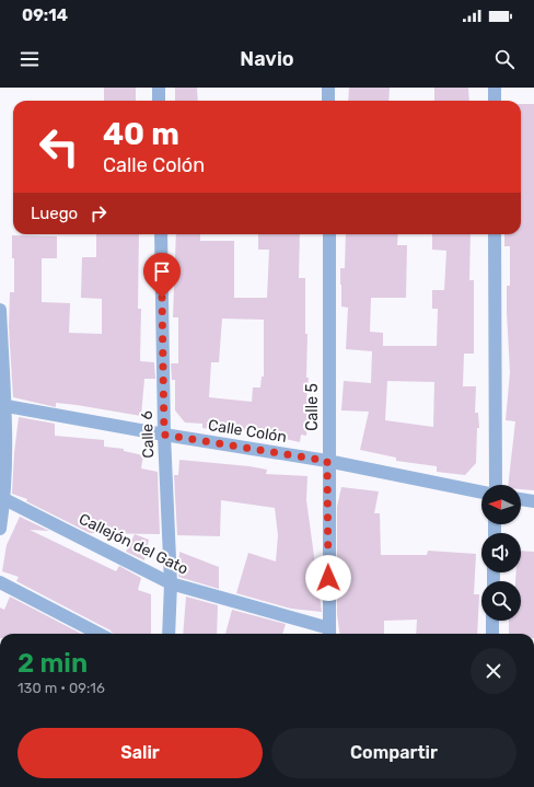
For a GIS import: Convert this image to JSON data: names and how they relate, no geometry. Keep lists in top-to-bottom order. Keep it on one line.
{"streets":{"street":["Calle 5","Calle Colón","Calle 6","Callejón del Gato"]},"crossings":[["Calle 5","Calle Colón"],["Calle 5","Callejón del Gato"],["Calle Colón","Calle 6"],["Calle 6","Callejón del Gato"]],"north":"left","page":{"status":"09:14","header":"Navio","turn":["40 m","Calle Colón"],"then":"Luego","heading":["2 min","130 m · 09:16"],"buttons":["Salir","Compartir"]}}
